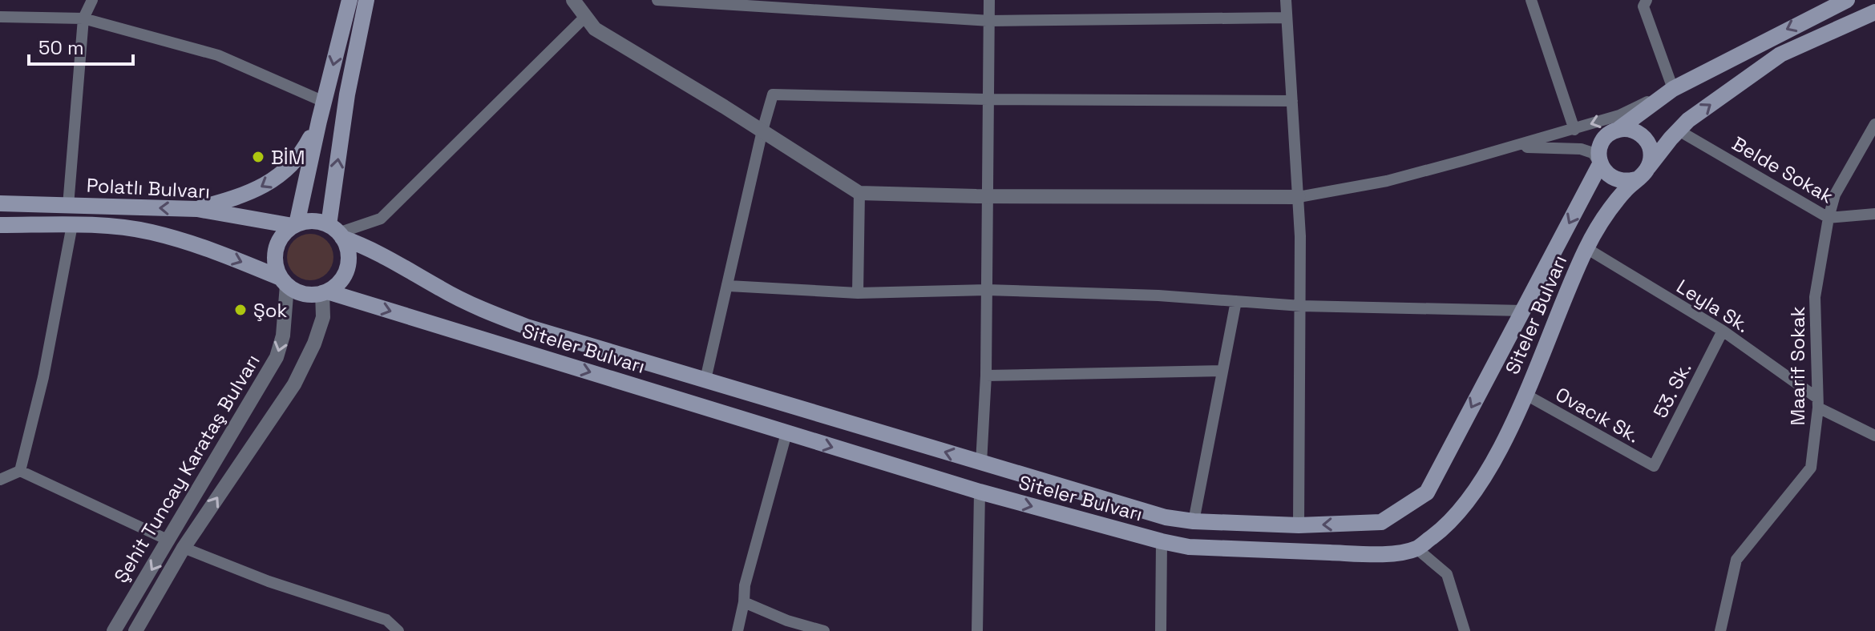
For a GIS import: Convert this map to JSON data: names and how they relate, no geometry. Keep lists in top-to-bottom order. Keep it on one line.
{"streets":{"main road":["Polatlı Bulvarı","Siteler Bulvarı"],"street":["Belde Sokak","Leyla Sk.","Maarif Sokak","53. Sk.","Ovacık Sk.","Şehit Tuncay Karataş Bulvarı"]},"crossings":[["Belde Sokak","Maarif Sokak"],["Polatlı Bulvarı","Siteler Bulvarı"],["Polatlı Bulvarı","Şehit Tuncay Karataş Bulvarı"],["Leyla Sk.","Siteler Bulvarı"],["Leyla Sk.","Maarif Sokak"],["Leyla Sk.","53. Sk."],["Siteler Bulvarı","Ovacık Sk."],["Siteler Bulvarı","Şehit Tuncay Karataş Bulvarı"],["53. Sk.","Ovacık Sk."]],"places":["BİM","Şok"],"scale_bar":"50 m"}
